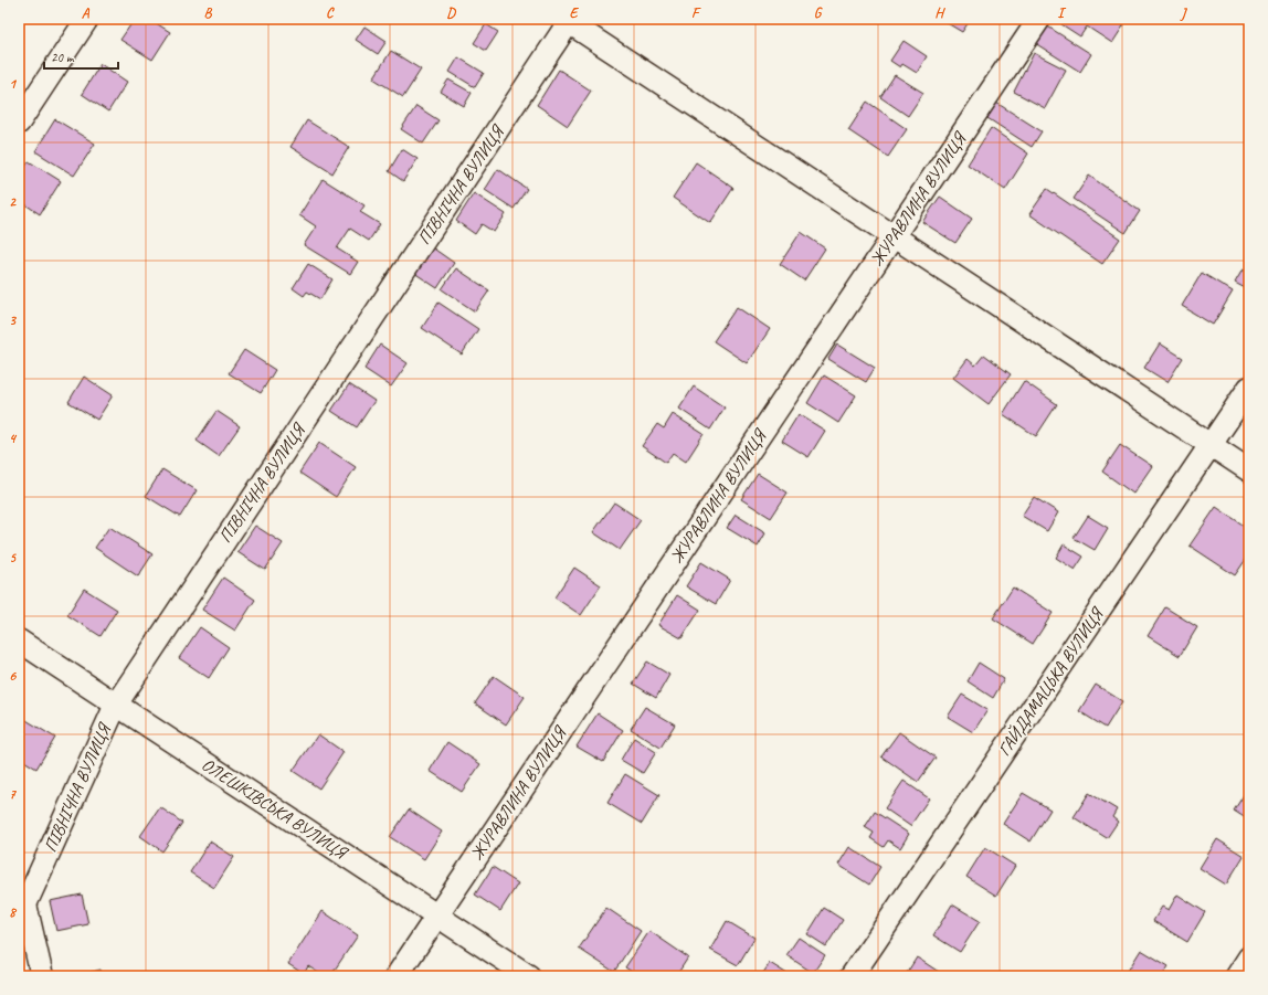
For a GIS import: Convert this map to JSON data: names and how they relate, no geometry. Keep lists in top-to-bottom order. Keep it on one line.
{"streets":{"street":["ПІВНІЧНА ВУЛИЦЯ","ЖУРАВЛИНА ВУЛИЦЯ","ГАЙДАМАЦЬКА ВУЛИЦЯ","ОЛЕШКІВСЬКА ВУЛИЦЯ"]},"crossings":[["ПІВНІЧНА ВУЛИЦЯ","ОЛЕШКІВСЬКА ВУЛИЦЯ"],["ЖУРАВЛИНА ВУЛИЦЯ","ОЛЕШКІВСЬКА ВУЛИЦЯ"]],"scale_bar":"20 m","grid":{"columns":["A","B","C","D","E","F","G","H","I","J"],"rows":["1","2","3","4","5","6","7","8"]}}
